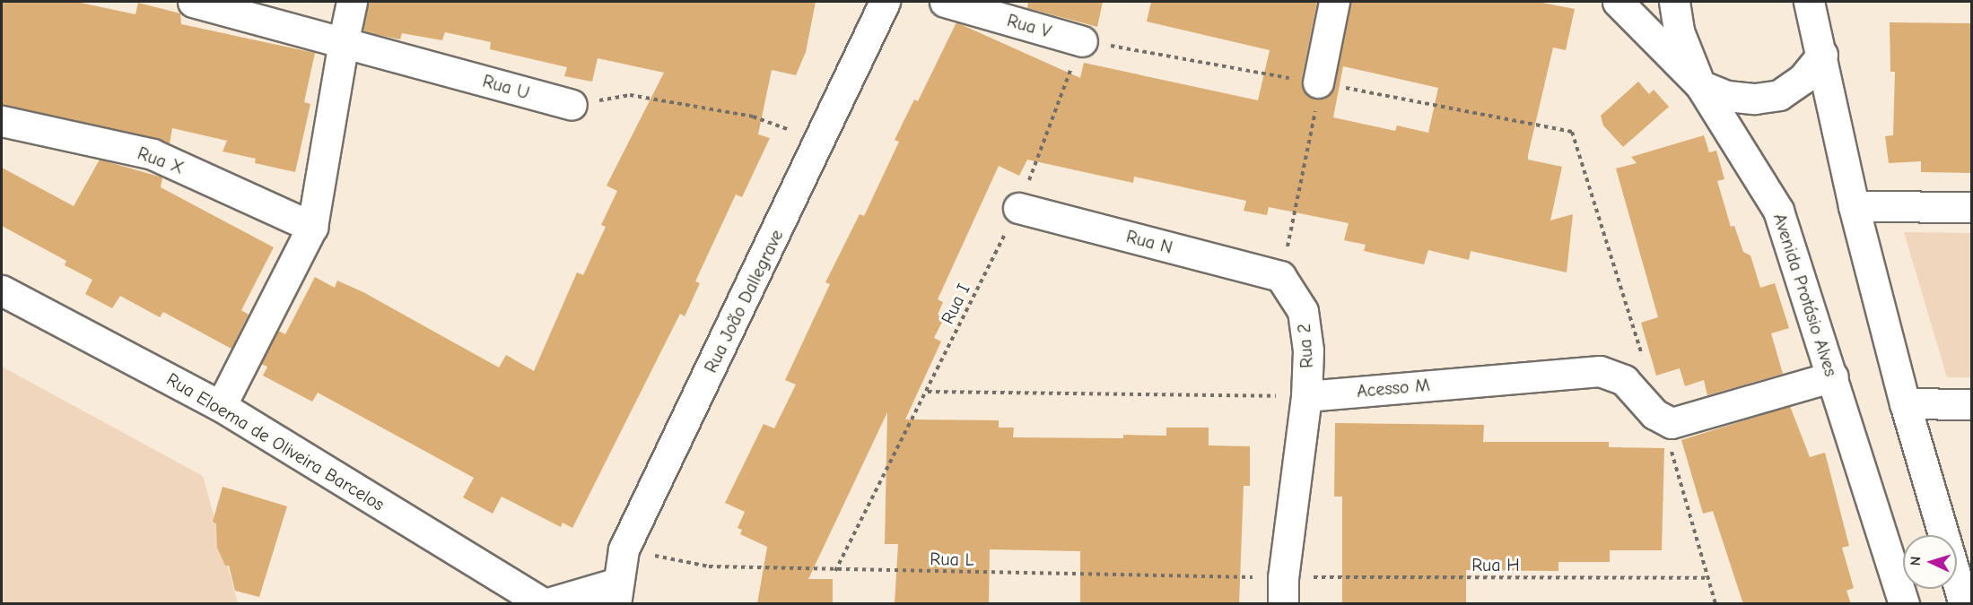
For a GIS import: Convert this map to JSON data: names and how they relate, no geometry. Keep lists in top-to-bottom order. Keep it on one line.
{"streets":{"street":["Rua V","Rua U","Rua X","Rua N","Avenida Protásio Alves","Rua João Dallegrave","Rua 2","Acesso M","Rua Eloema de Oliveira Barcelos"],"path":["Rua I","Rua L","Rua H"]},"crossings":[["Rua V","Rua I"],["Rua N","Rua I"],["Rua N","Rua 2"],["Avenida Protásio Alves","Acesso M"],["Rua João Dallegrave","Rua Eloema de Oliveira Barcelos"],["Rua João Dallegrave","Rua L"],["Rua I","Rua L"],["Rua 2","Acesso M"],["Rua 2","Rua L"],["Rua 2","Rua H"],["Rua L","Rua H"]],"north":"left"}
